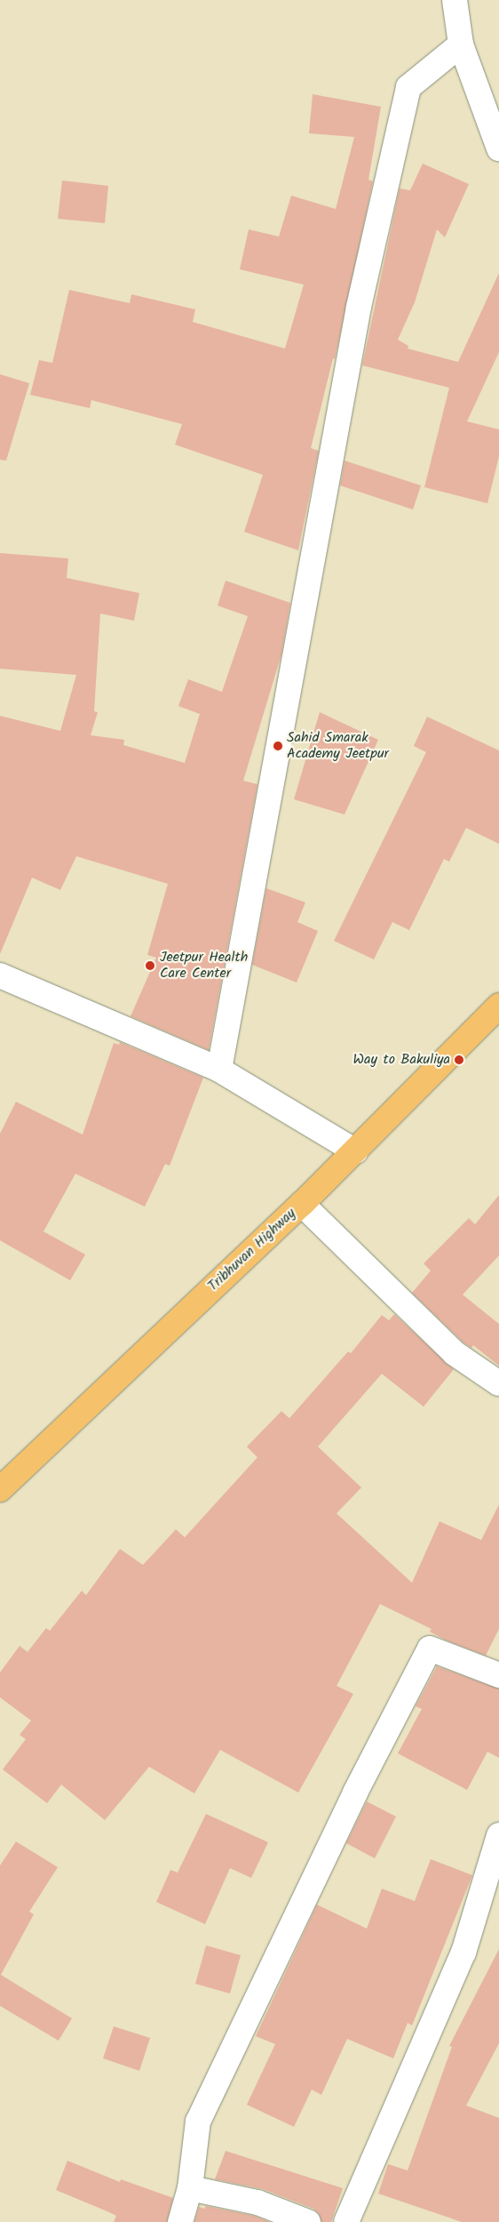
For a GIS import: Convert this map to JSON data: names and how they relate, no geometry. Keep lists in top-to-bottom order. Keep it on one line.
{"streets":{"highway":["Tribhuvan Highway"]},"places":["Sahid Smarak Academy Jeetpur","Jeetpur Health Care Center","Way to Bakuliya"]}
